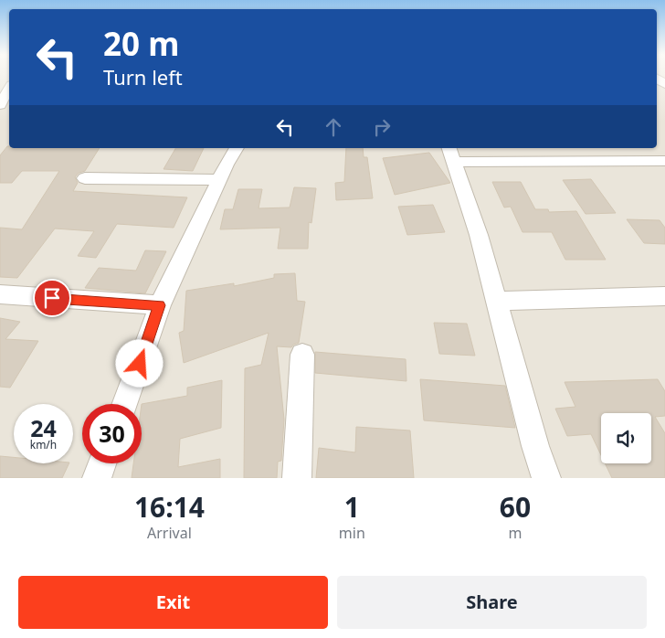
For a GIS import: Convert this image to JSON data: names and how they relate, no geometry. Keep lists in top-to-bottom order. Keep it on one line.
{"page":{"turn":["20 m","Turn left"],"speed":"24 km/h","limit":"30","eta":["16:14","Arrival","1","min","60","m"],"buttons":["Exit","Share"]}}
